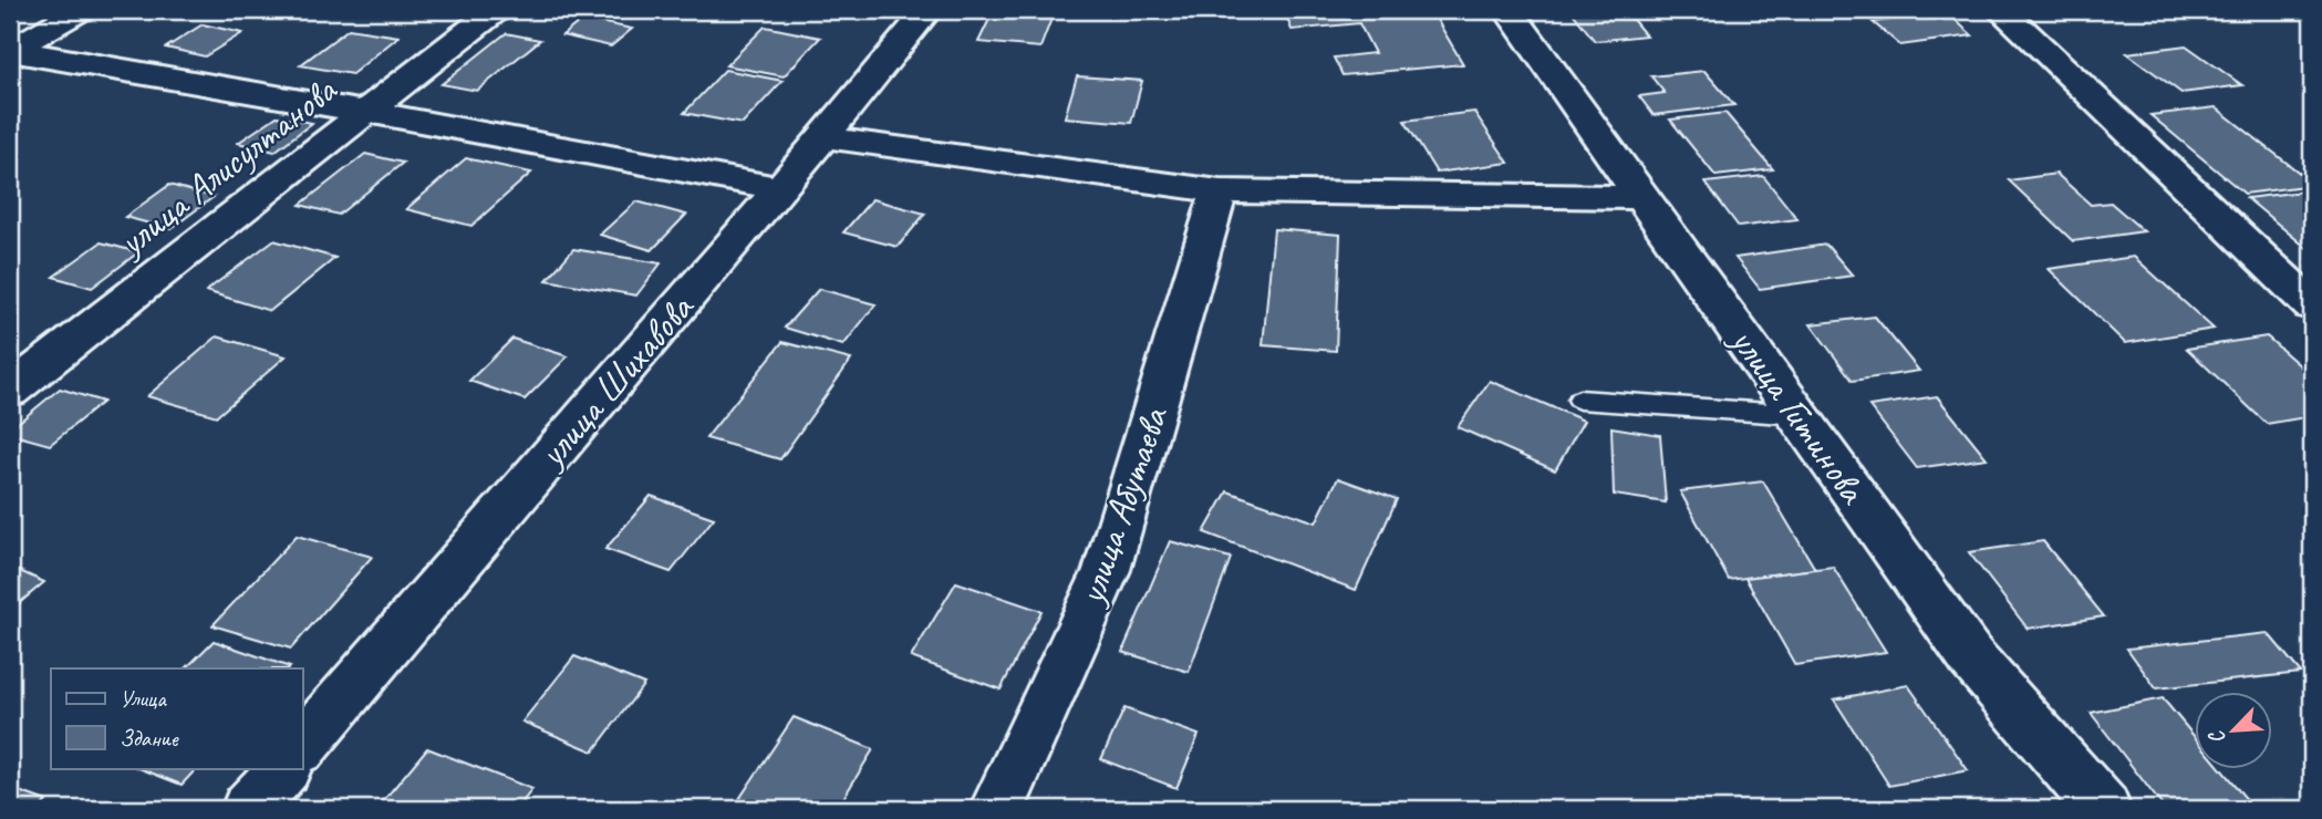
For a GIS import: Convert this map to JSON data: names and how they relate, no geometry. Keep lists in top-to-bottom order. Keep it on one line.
{"streets":{"street":["улица Алисултанова","улица Шихавова","улица Гитинова","улица Абутаева"]},"legend":["Улица","Здание"],"north":"bottom left"}
